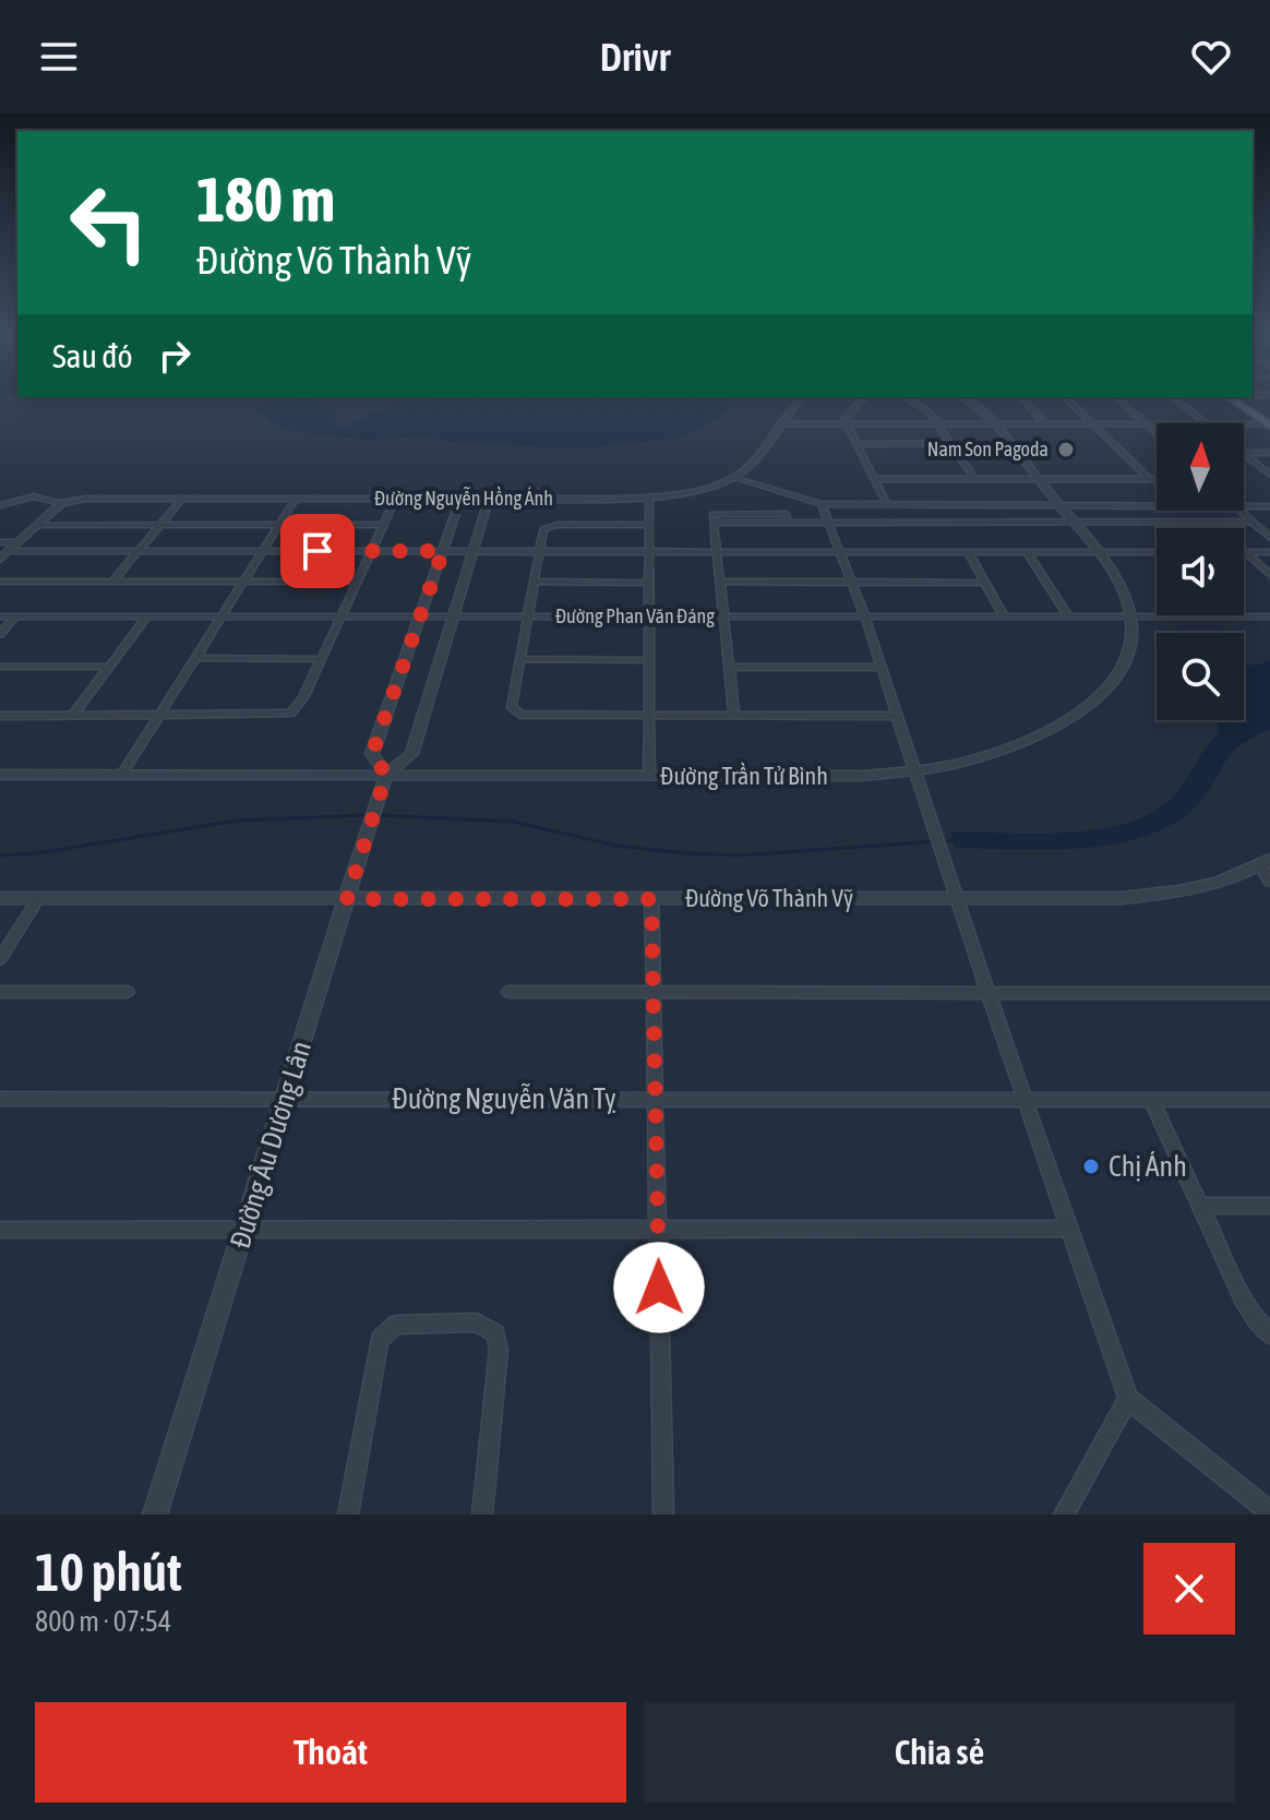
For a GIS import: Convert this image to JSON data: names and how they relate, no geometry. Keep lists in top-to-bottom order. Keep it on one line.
{"streets":{"street":["Đường Nguyễn Hồng Ánh","Đường Phan Văn Đáng","Đường Trần Tử Bình","Đường Võ Thành Vỹ","Đường Nguyễn Văn Tỵ","Đường Âu Dương Lân"]},"crossings":[["Đường Nguyễn Hồng Ánh","Đường Âu Dương Lân"],["Đường Phan Văn Đáng","Đường Trần Tử Bình"],["Đường Phan Văn Đáng","Đường Âu Dương Lân"],["Đường Trần Tử Bình","Đường Âu Dương Lân"],["Đường Võ Thành Vỹ","Đường Âu Dương Lân"],["Đường Nguyễn Văn Tỵ","Đường Âu Dương Lân"]],"places":["Nam Son Pagoda","Chị Ánh"],"north":"top","page":{"header":"Drivr","turn":["180 m","Đường Võ Thành Vỹ"],"then":"Sau đó","heading":["10 phút","800 m · 07:54"],"buttons":["Thoát","Chia sẻ"]}}
